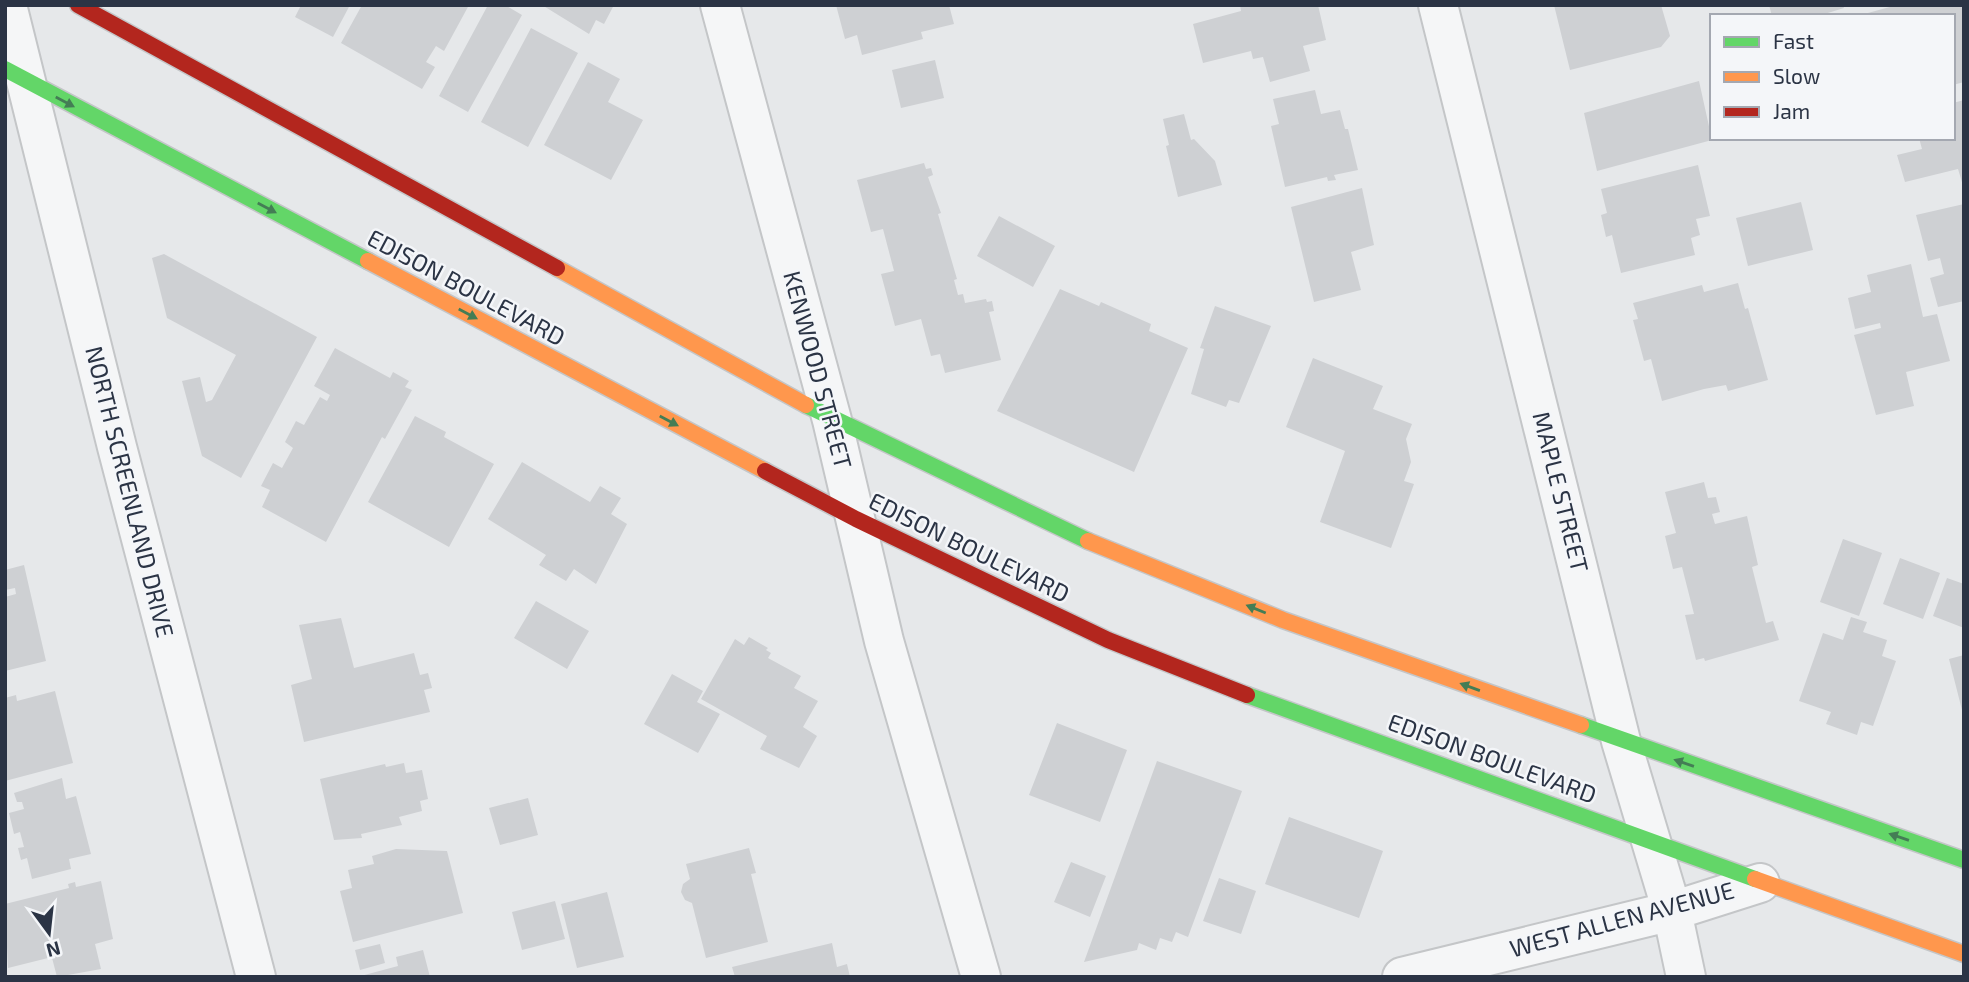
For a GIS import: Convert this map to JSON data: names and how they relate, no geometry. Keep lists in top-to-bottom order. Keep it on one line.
{"streets":{"main road":["EDISON BOULEVARD"],"street":["KENWOOD STREET","NORTH SCREENLAND DRIVE","MAPLE STREET","WEST ALLEN AVENUE"]},"crossings":[["EDISON BOULEVARD","KENWOOD STREET"],["EDISON BOULEVARD","NORTH SCREENLAND DRIVE"],["EDISON BOULEVARD","MAPLE STREET"],["EDISON BOULEVARD","WEST ALLEN AVENUE"],["MAPLE STREET","WEST ALLEN AVENUE"]],"legend":["Fast","Slow","Jam"],"north":"bottom"}
